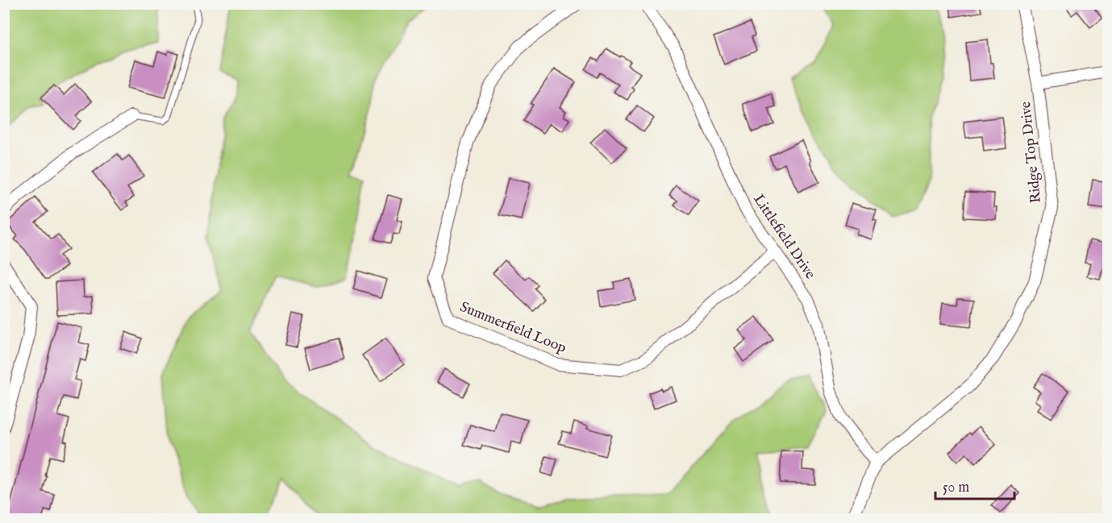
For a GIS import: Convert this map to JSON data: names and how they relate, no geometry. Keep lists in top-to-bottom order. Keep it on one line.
{"streets":{"street":["Ridge Top Drive","Littlefield Drive","Summerfield Loop"]},"crossings":[["Ridge Top Drive","Littlefield Drive"],["Littlefield Drive","Summerfield Loop"]],"scale_bar":"50 m"}
